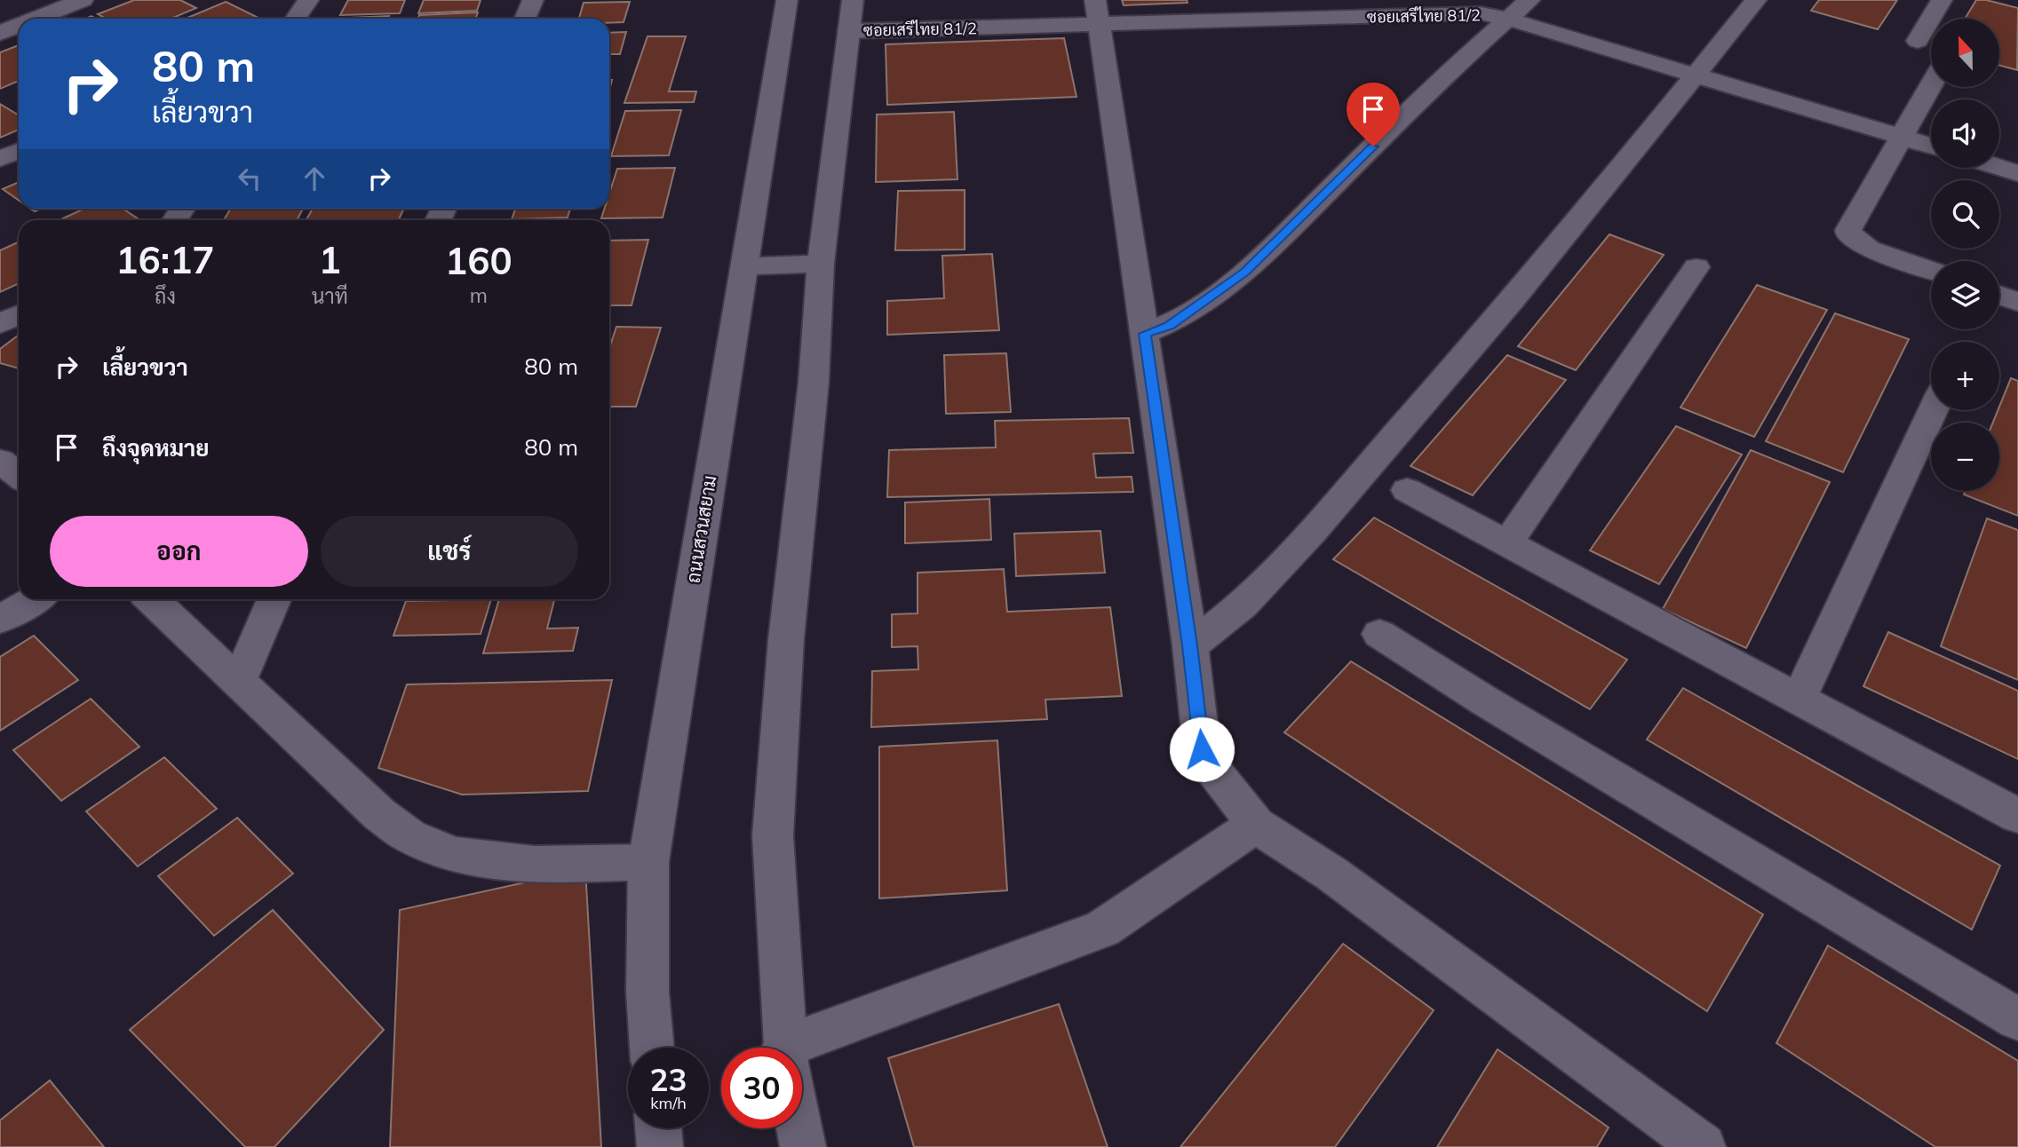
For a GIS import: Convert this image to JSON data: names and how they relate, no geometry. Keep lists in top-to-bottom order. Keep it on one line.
{"streets":{"street":["ซอยเสรีไทย 81/2","ถนนสวนสยาม"]},"north":"top","page":{"map_buttons":["+","−"],"turn":["80 m","เลี้ยวขวา"],"eta":["16:17","ถึง","1","นาที","160","m"],"list":[{"name":"เลี้ยวขวา","value":"80 m"},{"name":"ถึงจุดหมาย","value":"80 m"}],"buttons":["ออก","แชร์"],"speed":"23 km/h","limit":"30"}}
